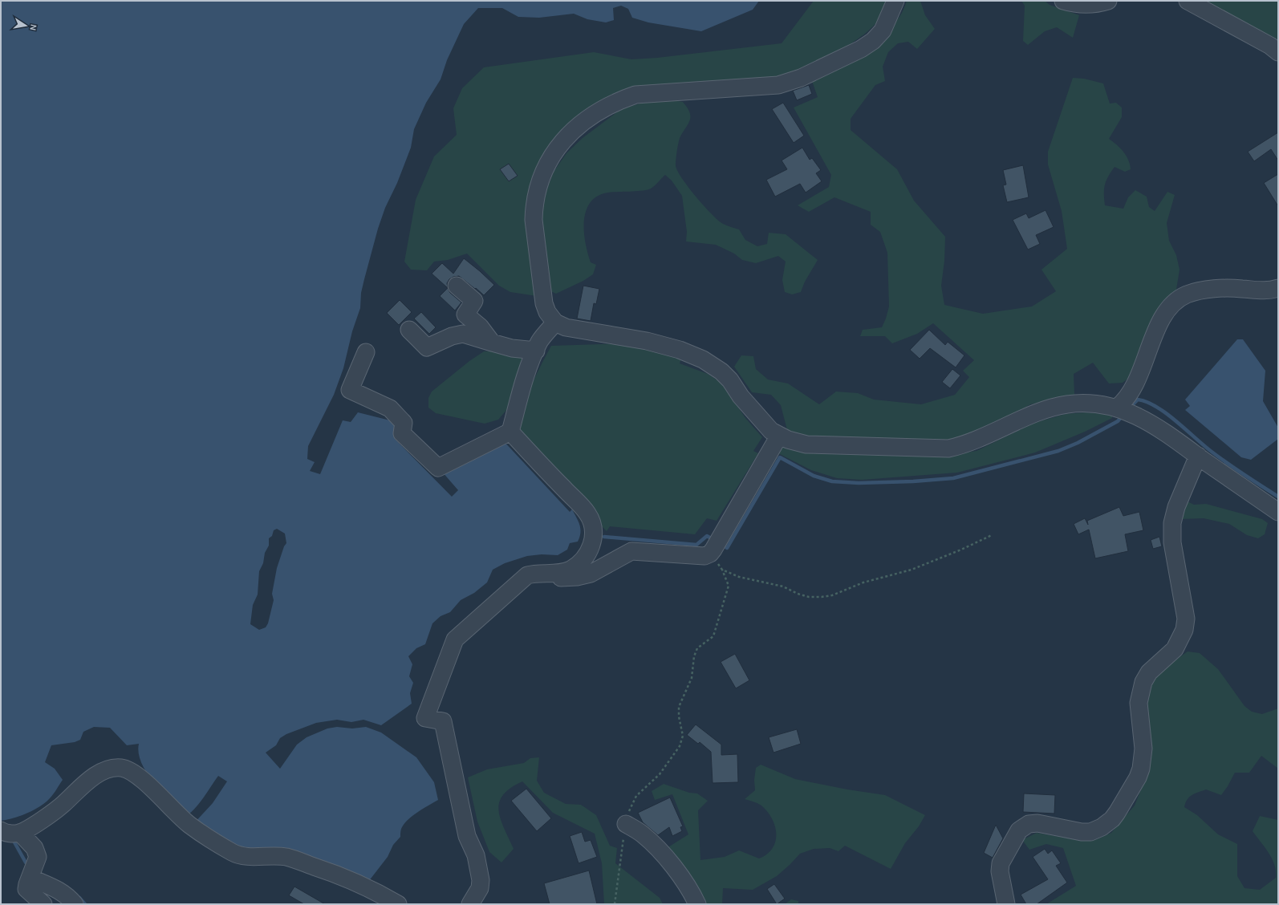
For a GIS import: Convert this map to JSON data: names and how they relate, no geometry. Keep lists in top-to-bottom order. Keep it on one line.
{"north":"right"}
